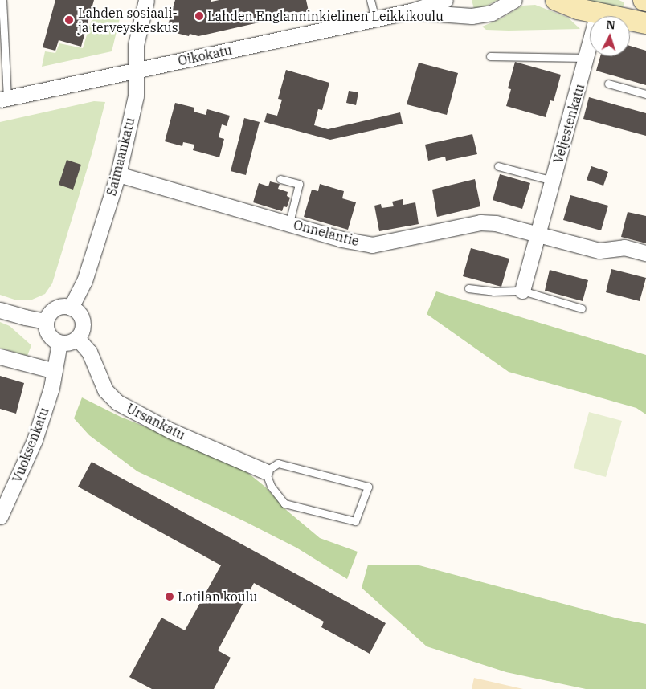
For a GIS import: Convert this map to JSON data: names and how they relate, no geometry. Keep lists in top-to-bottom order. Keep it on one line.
{"streets":{"street":["Oikokatu","Veljestenkatu","Saimaankatu","Onnelantie","Ursankatu","Vuoksenkatu"]},"crossings":[["Oikokatu","Saimaankatu"],["Veljestenkatu","Onnelantie"],["Saimaankatu","Onnelantie"],["Saimaankatu","Ursankatu"]],"places":["Lahden Englanninkielinen Leikkikoulu","Lahden sosiaali- ja terveyskeskus","Lotilan koulu"],"north":"top"}
